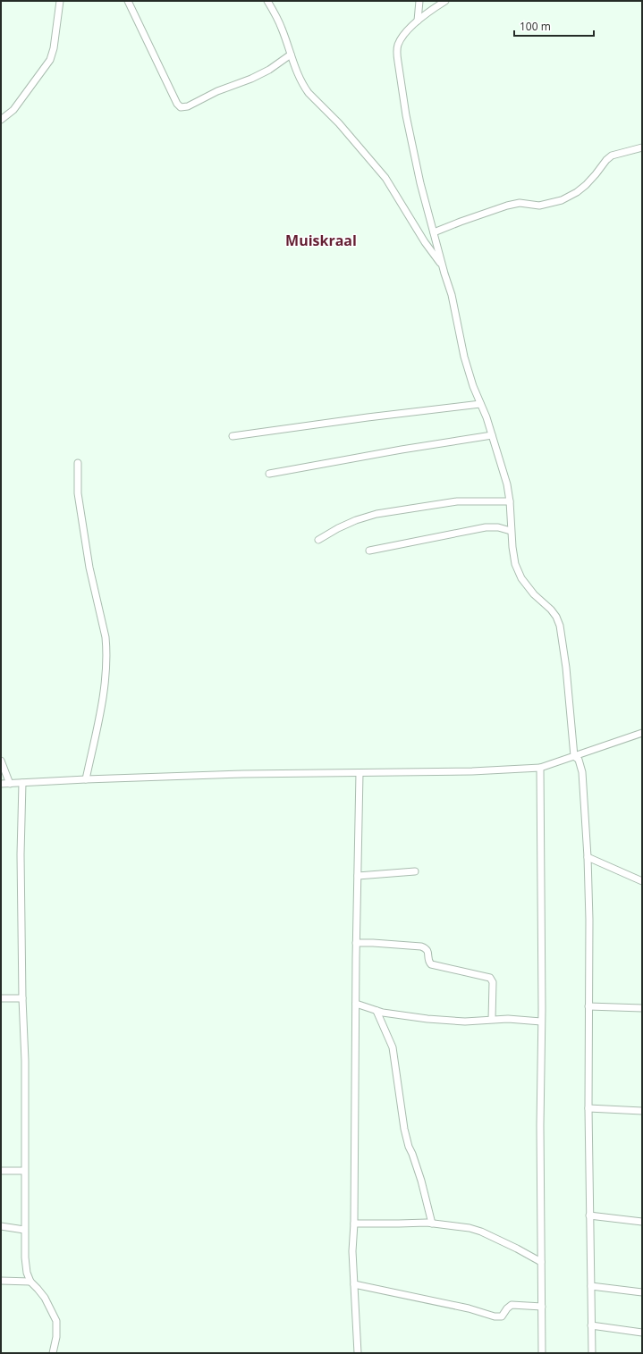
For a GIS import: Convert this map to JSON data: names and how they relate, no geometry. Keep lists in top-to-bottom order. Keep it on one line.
{"districts":["Muiskraal"],"scale_bar":"100 m"}
